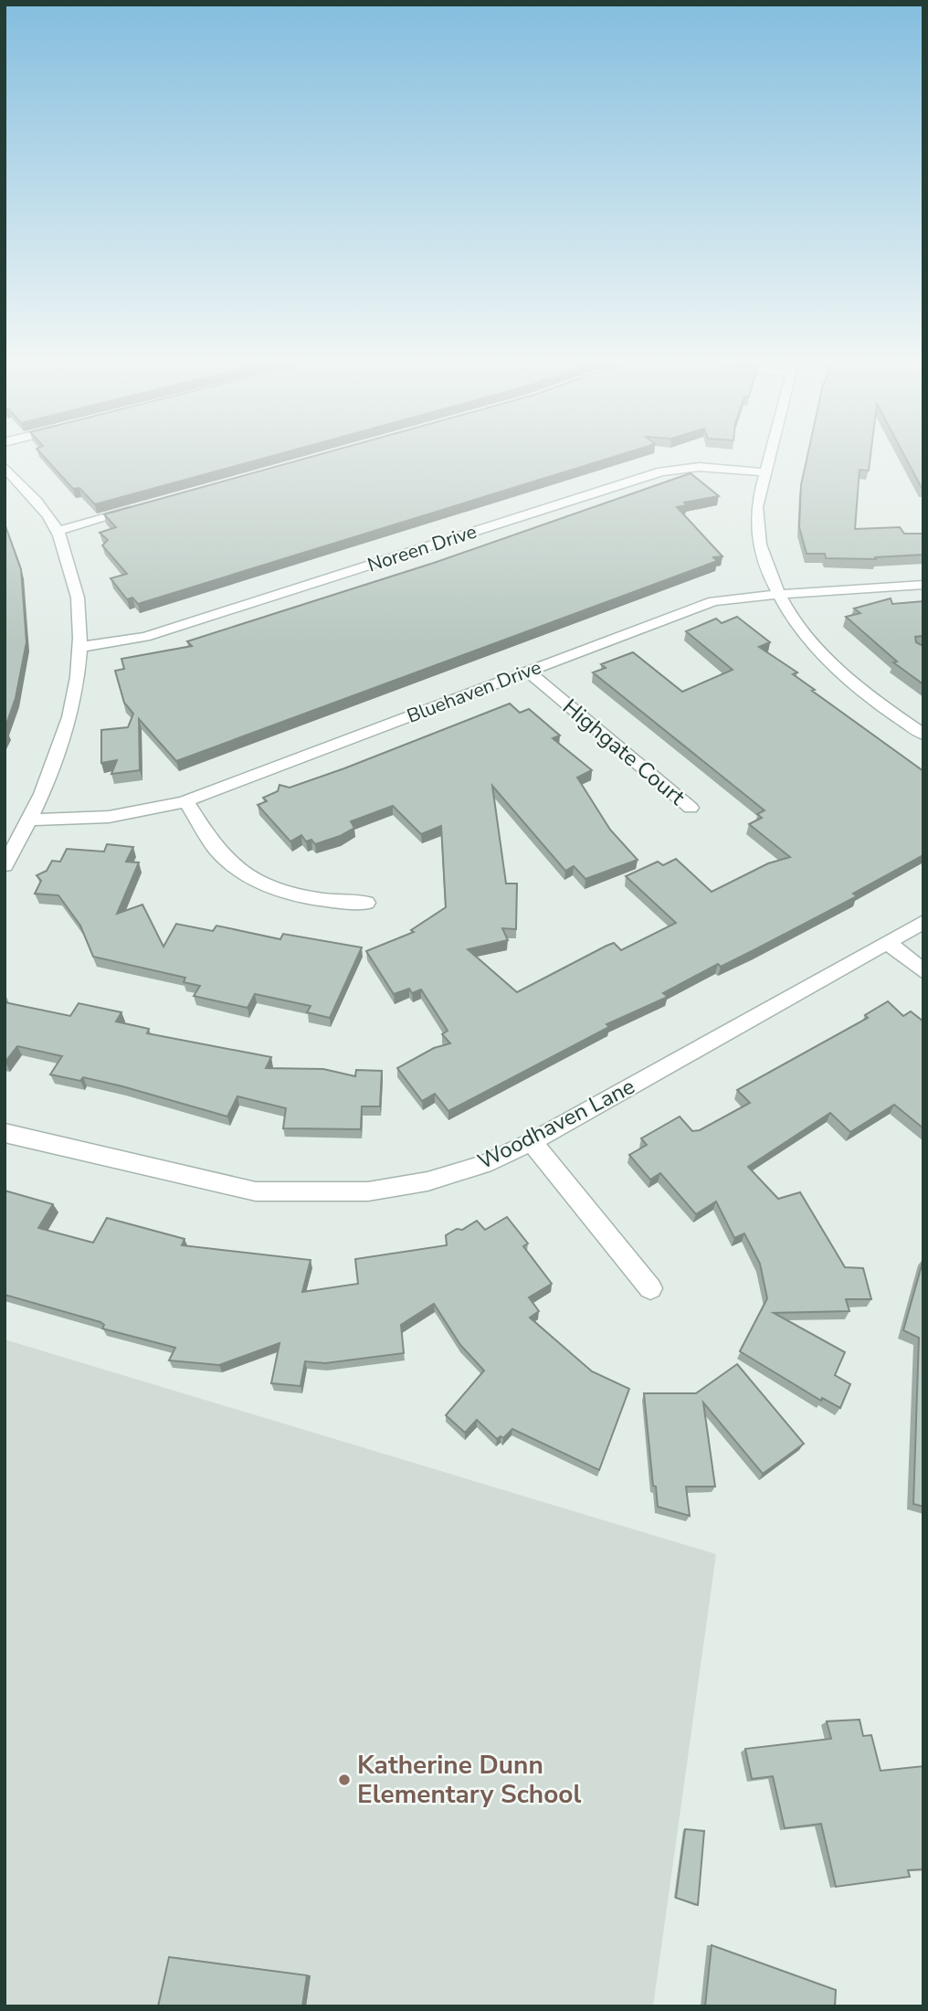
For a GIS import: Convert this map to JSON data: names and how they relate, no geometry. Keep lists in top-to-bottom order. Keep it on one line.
{"streets":{"street":["Noreen Drive","Bluehaven Drive","Highgate Court","Woodhaven Lane"]},"crossings":[["Bluehaven Drive","Highgate Court"]],"places":["Katherine Dunn Elementary School"]}
